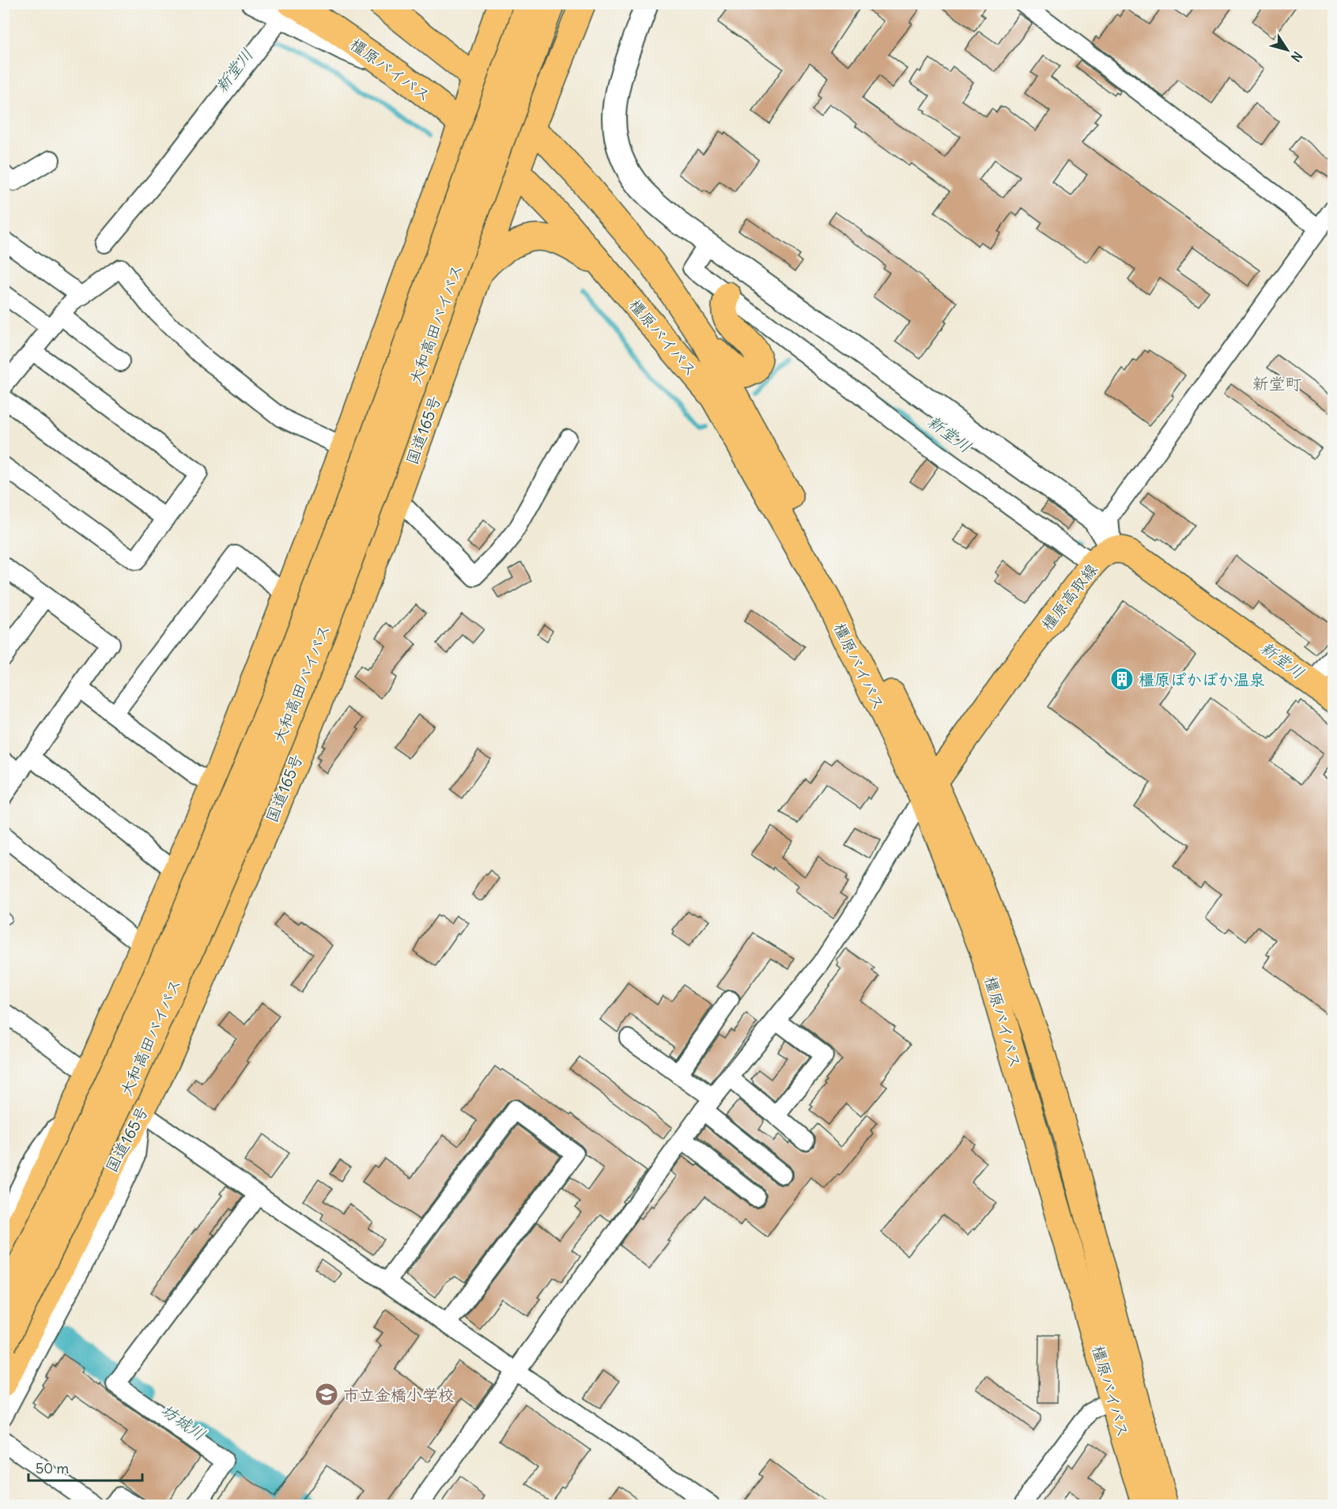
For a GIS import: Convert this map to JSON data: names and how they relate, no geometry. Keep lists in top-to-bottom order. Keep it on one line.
{"streets":{"main road":["橿原バイパス","大和高田バイパス","国道165号","橿原高取線"]},"crossings":[["橿原バイパス","国道165号"],["橿原バイパス","橿原高取線"]],"districts":["新堂町"],"water":["新堂川","坊城川"],"places":{"building":["橿原ぽかぽか温泉"],"school or university":["市立金橋小学校"]},"scale_bar":"50 m","north":"bottom right"}
